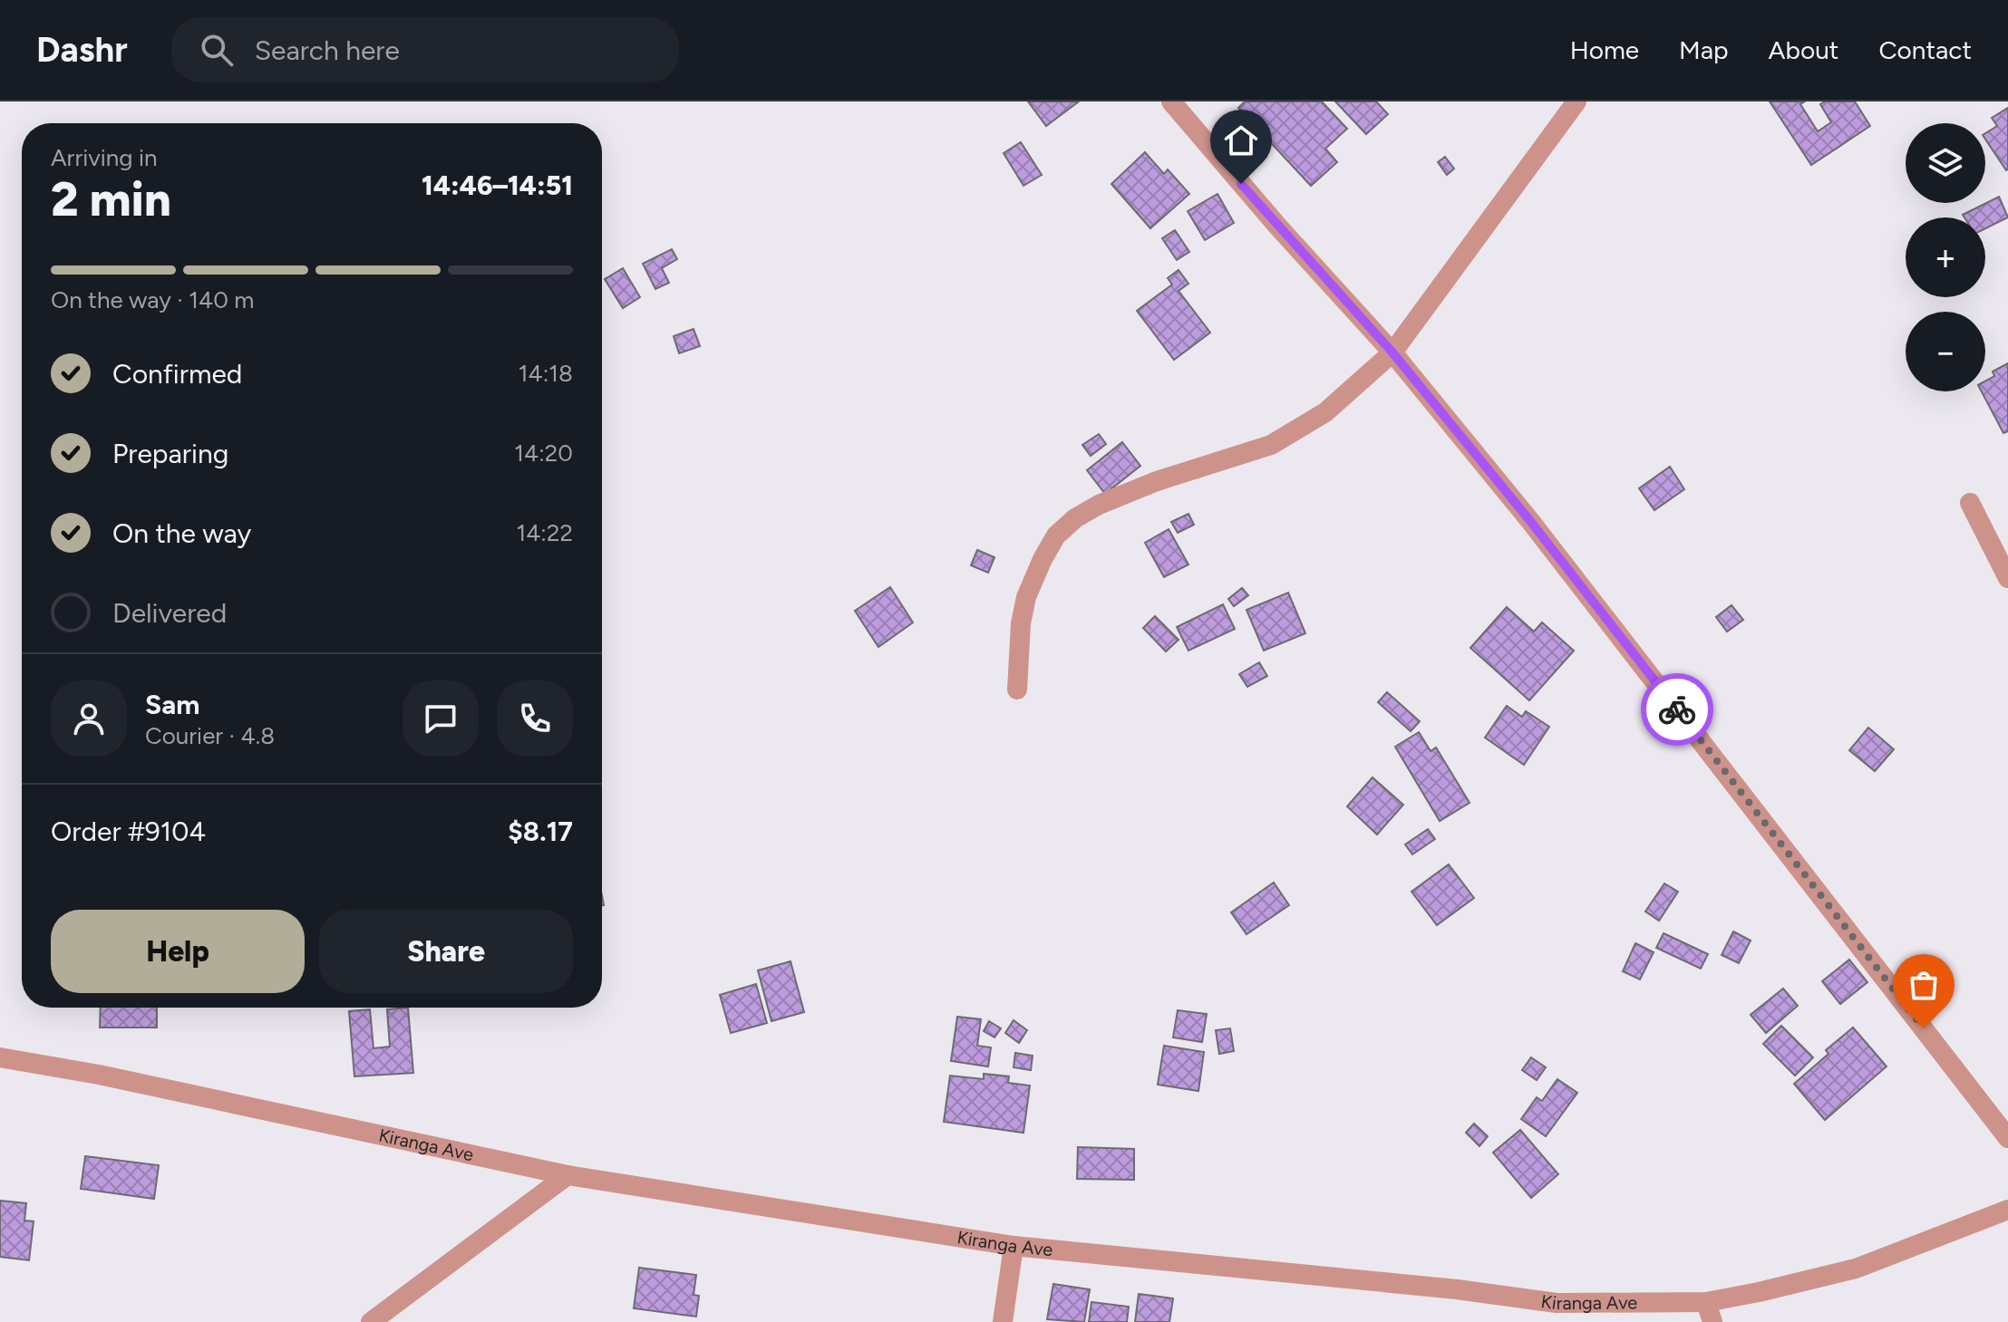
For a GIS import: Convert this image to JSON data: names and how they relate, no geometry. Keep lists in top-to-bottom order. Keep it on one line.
{"streets":{"street":["Kiranga Ave"]},"page":{"header":"Dashr","search":"Search here","nav":["Home","Map","About","Contact"],"map_buttons":["+","−"],"heading":["2 min","Arriving in","14:46–14:51"],"panel":["Sam","Courier · 4.8","Order #9104","$8.17"],"bar":"On the way · 140 m","list":[["Confirmed","14:18"],["Preparing","14:20"],["On the way","14:22"],"Delivered"],"buttons":["Help","Share"]}}
